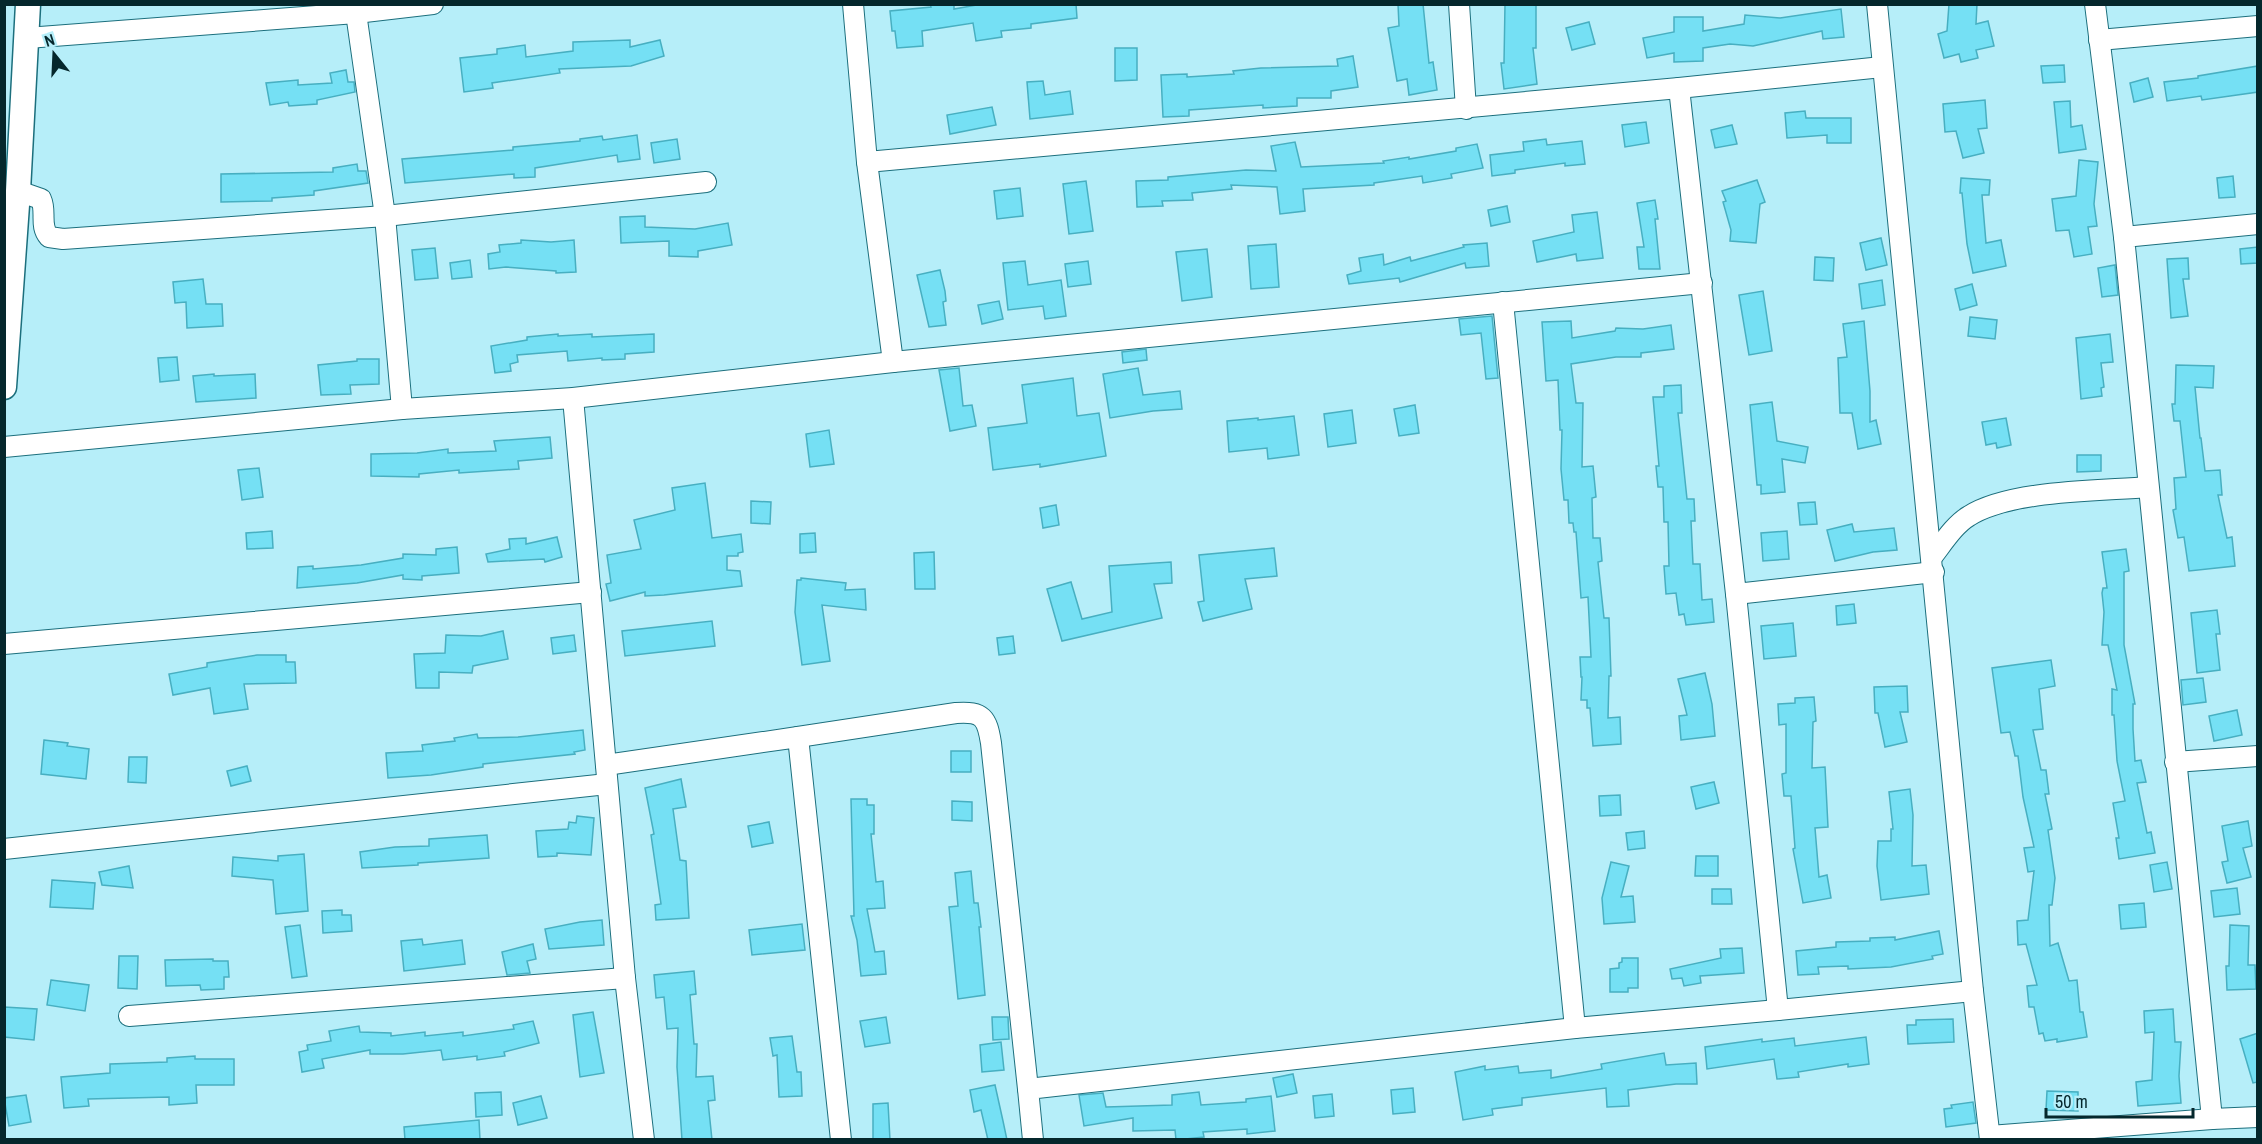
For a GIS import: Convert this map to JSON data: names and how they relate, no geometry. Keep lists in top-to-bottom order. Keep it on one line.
{"scale_bar":"50 m","north":"top"}
